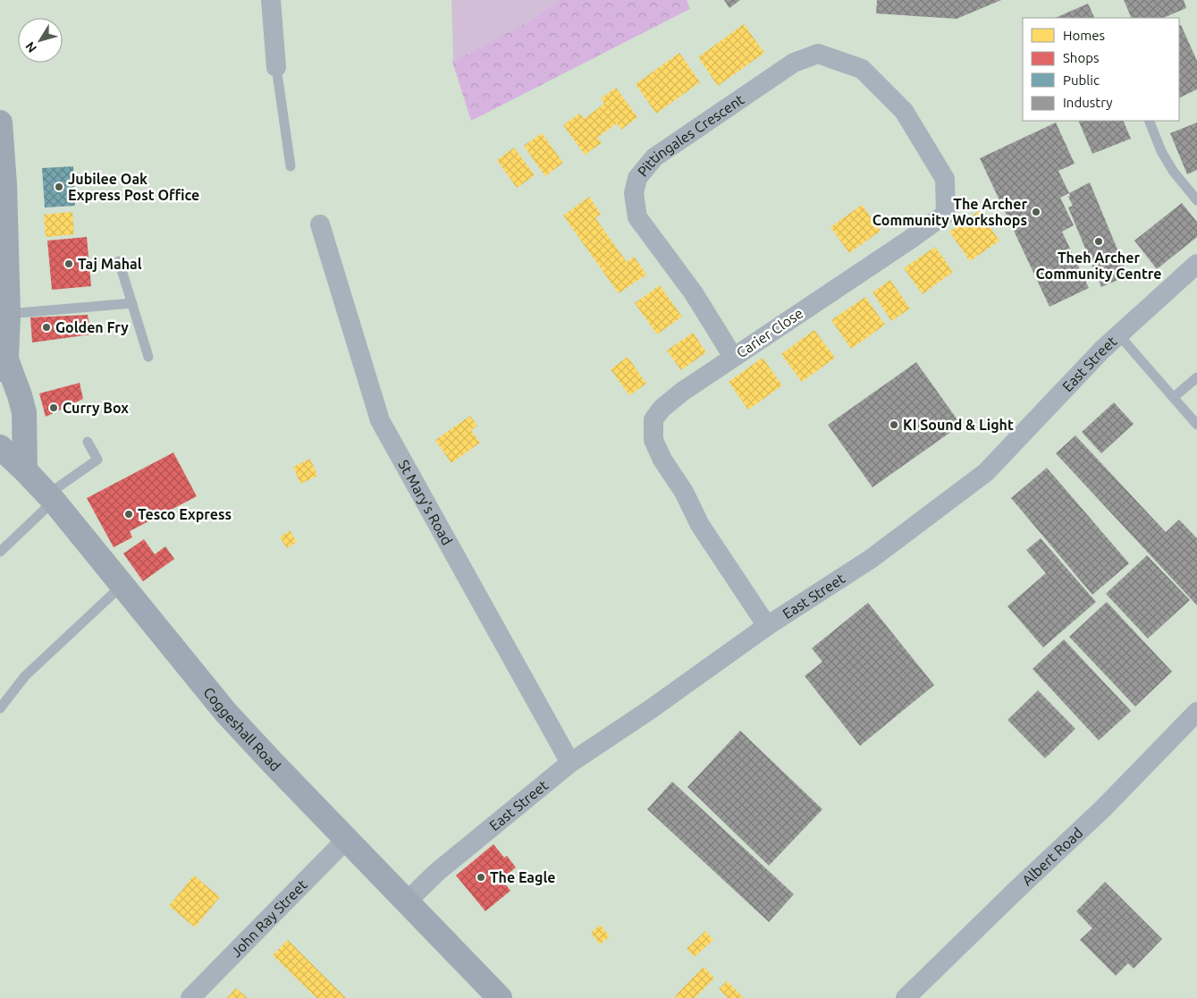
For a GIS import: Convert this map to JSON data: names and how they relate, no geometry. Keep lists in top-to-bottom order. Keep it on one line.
{"streets":{"main road":["Coggeshall Road"],"street":["Pittingales Crescent","Carier Close","East Street","St Mary's Road","Albert Road","John Ray Street"]},"crossings":[["Pittingales Crescent","Carier Close"],["Carier Close","East Street"],["East Street","St Mary's Road"],["East Street","Coggeshall Road"],["Coggeshall Road","John Ray Street"]],"places":["Jubilee Oak Express Post Office","The Archer Community Workshops","Theh Archer Community Centre","Taj Mahal","Golden Fry","Curry Box","KI Sound & Light","Tesco Express","The Eagle"],"legend":["Homes","Shops","Public","Industry"],"north":"bottom left"}
